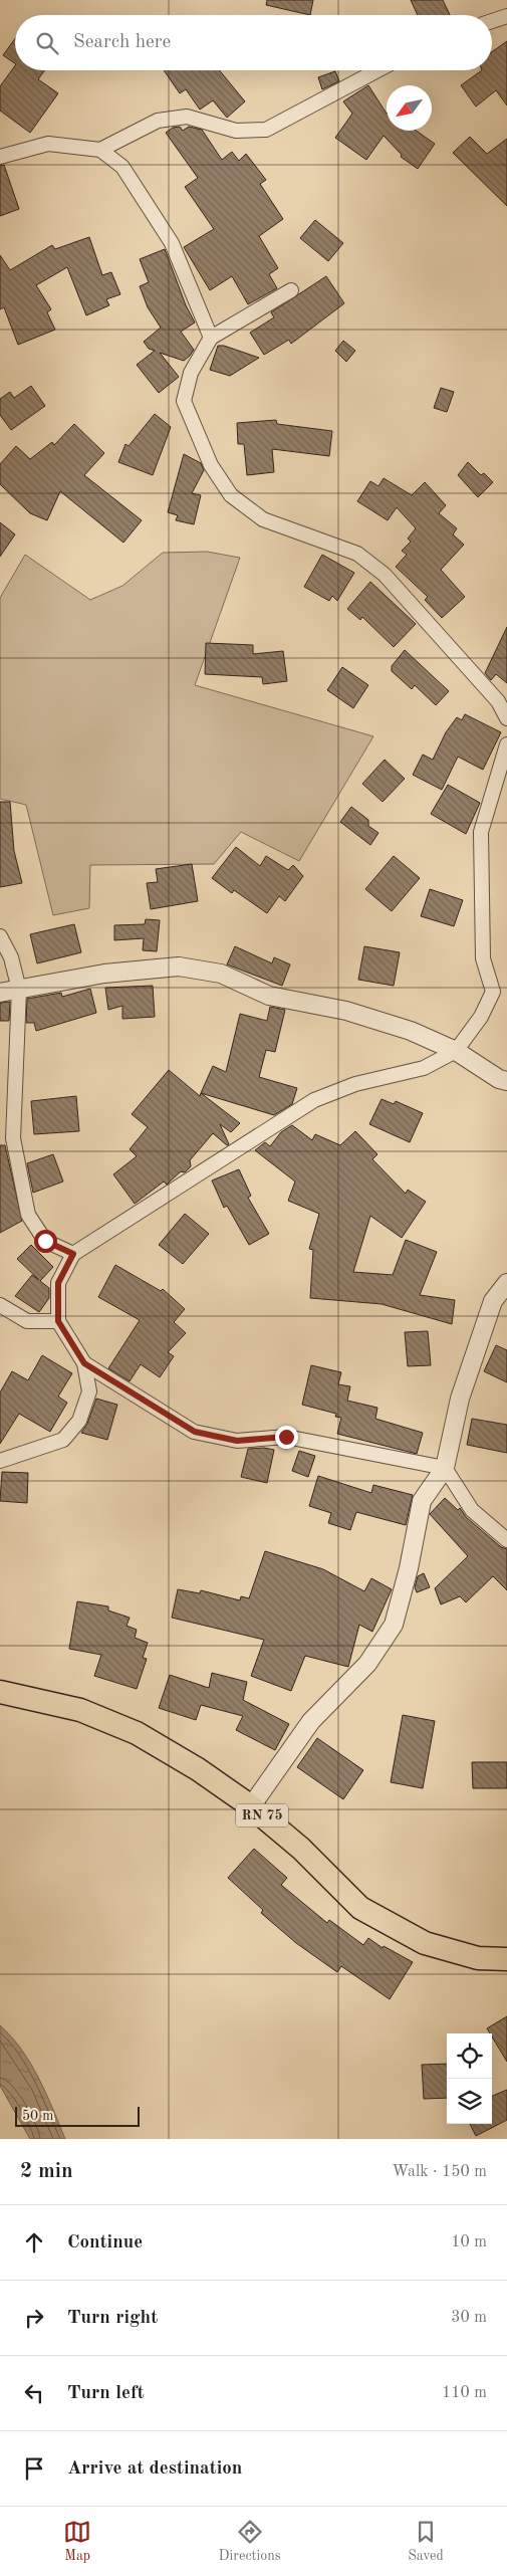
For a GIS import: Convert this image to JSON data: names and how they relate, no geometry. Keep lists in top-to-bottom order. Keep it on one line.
{"streets":{"main road":["RN 75"]},"scale_bar":"50 m","north":"bottom left","page":{"search":"Search here","scale":"50 m","heading":["2 min","Walk · 150 m"],"list":[["Continue","10 m"],["Turn right","30 m"],["Turn left","110 m"],"Arrive at destination"],"nav":["Map","Directions","Saved"]}}
